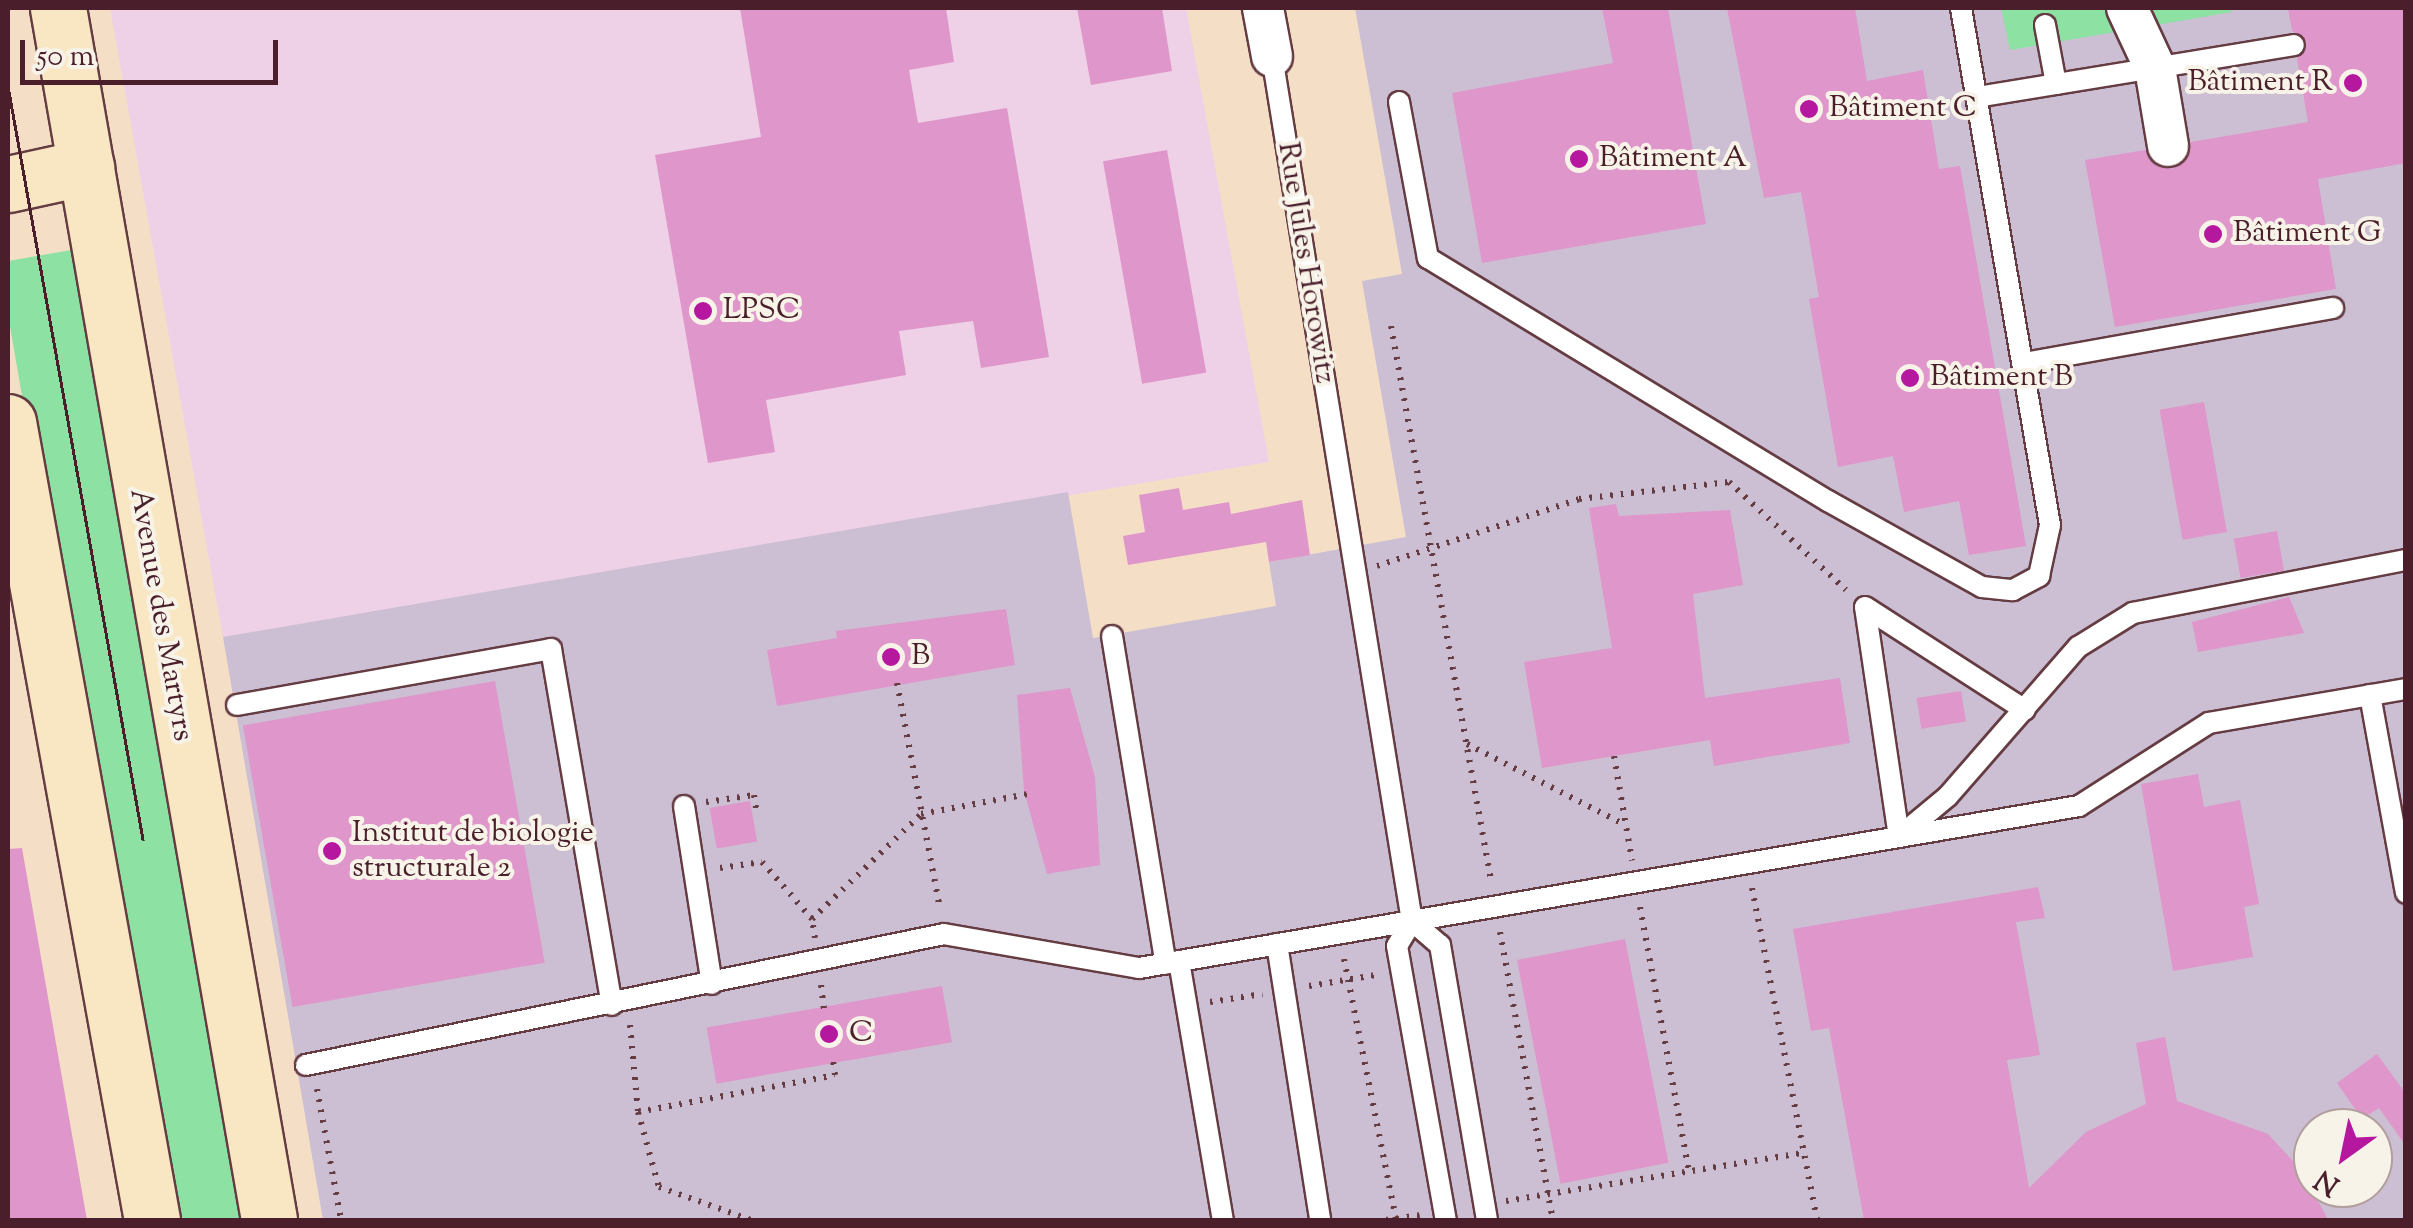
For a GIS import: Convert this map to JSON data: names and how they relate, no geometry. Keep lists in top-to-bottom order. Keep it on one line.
{"streets":{"main road":["Avenue des Martyrs"],"street":["Rue Jules Horowitz"]},"places":["Bâtiment R","Bâtiment C","Bâtiment A","Bâtiment G","LPSC","Bâtiment B","B","Institut de biologie structurale 2","C"],"scale_bar":"50 m","north":"bottom left"}
